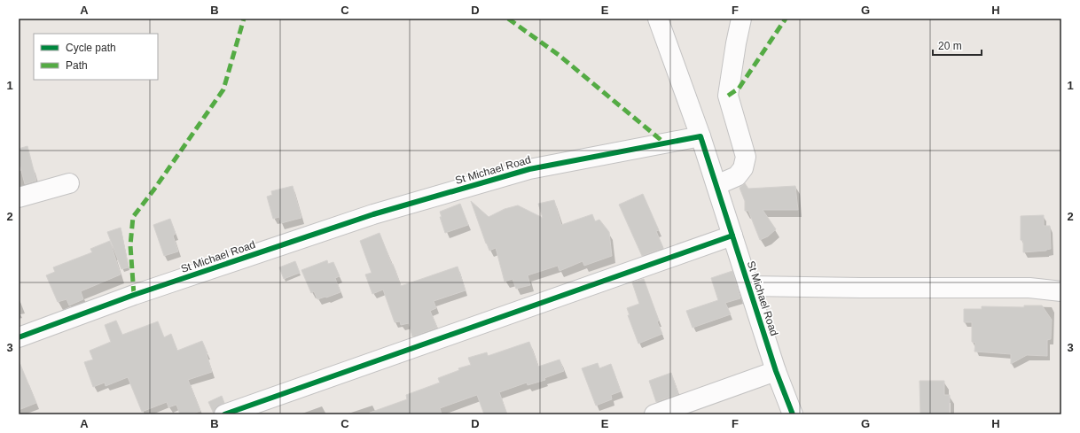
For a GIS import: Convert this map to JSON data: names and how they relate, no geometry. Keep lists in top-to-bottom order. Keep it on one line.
{"streets":{"street":["St Michael Road"]},"legend":["Cycle path","Path"],"scale_bar":"20 m","grid":{"columns":["A","B","C","D","E","F","G","H"],"rows":["1","2","3"]}}
